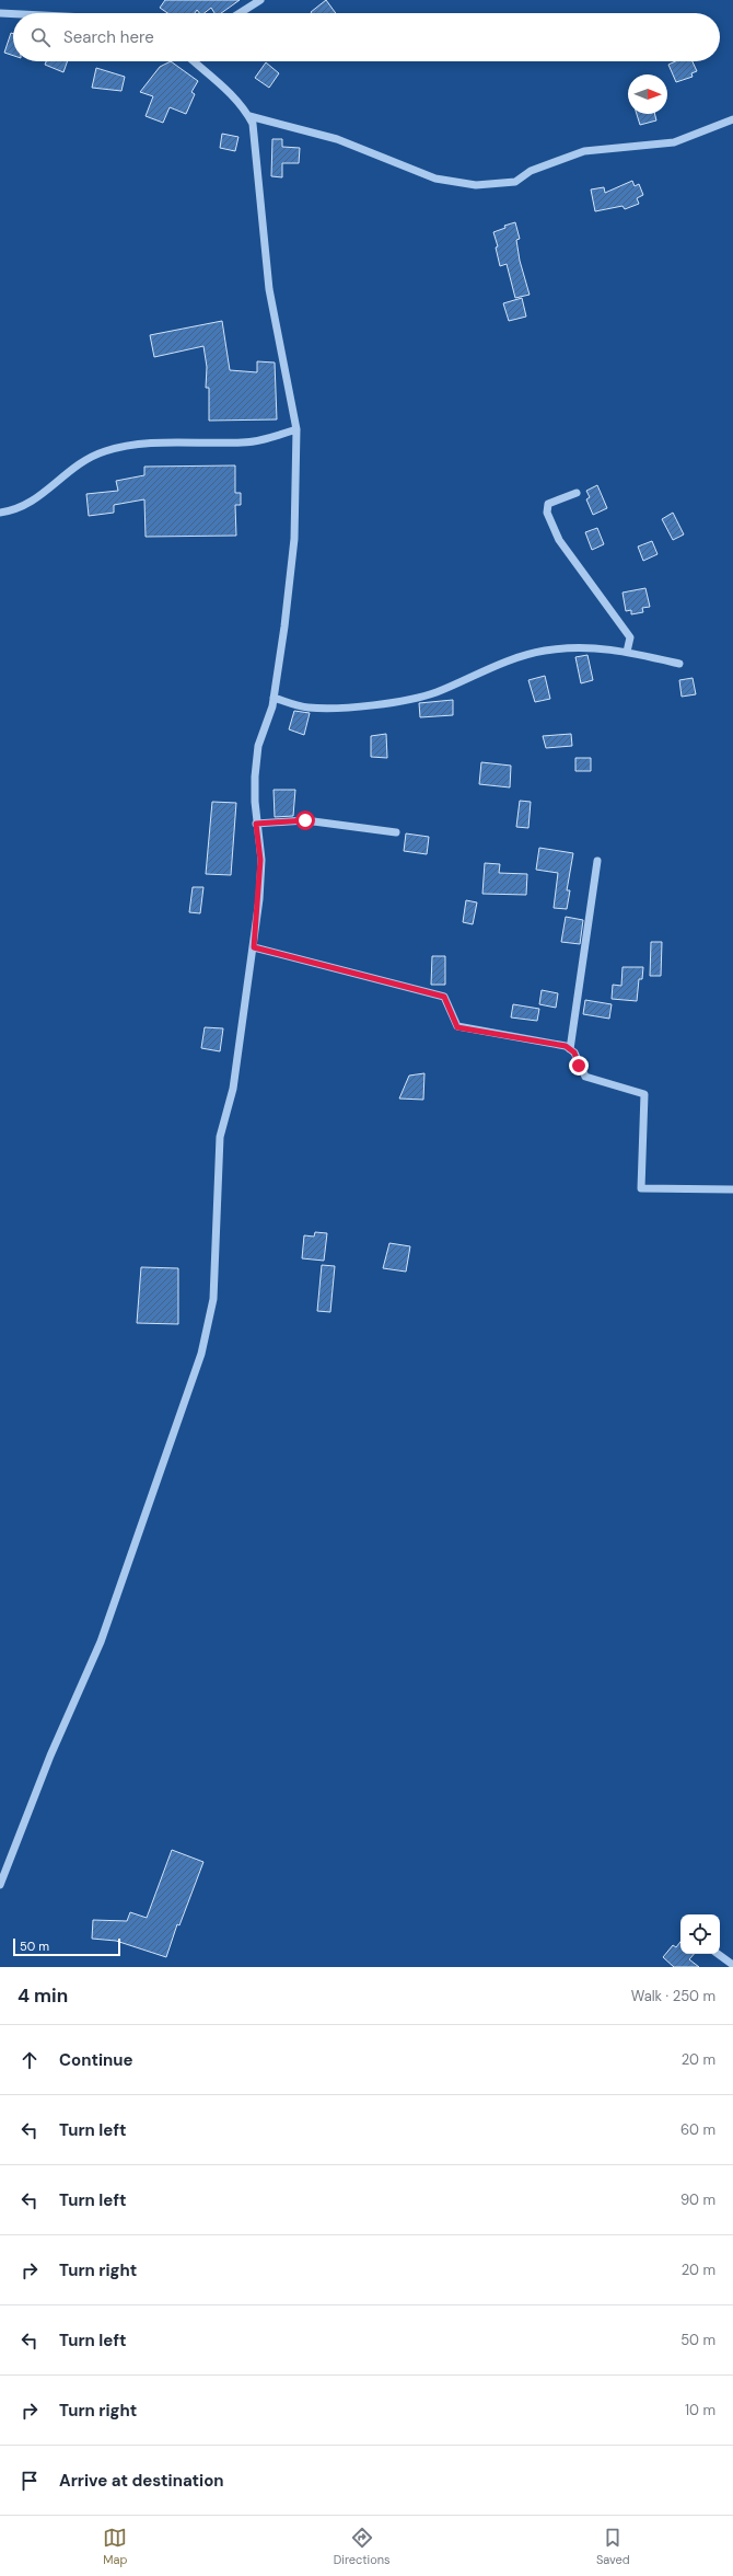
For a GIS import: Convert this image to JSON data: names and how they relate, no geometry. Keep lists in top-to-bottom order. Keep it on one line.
{"scale_bar":"50 m","north":"right","page":{"search":"Search here","scale":"50 m","heading":["4 min","Walk · 250 m"],"list":[["Continue","20 m"],["Turn left","60 m"],["Turn left","90 m"],["Turn right","20 m"],["Turn left","50 m"],["Turn right","10 m"],"Arrive at destination"],"nav":["Map","Directions","Saved"]}}
